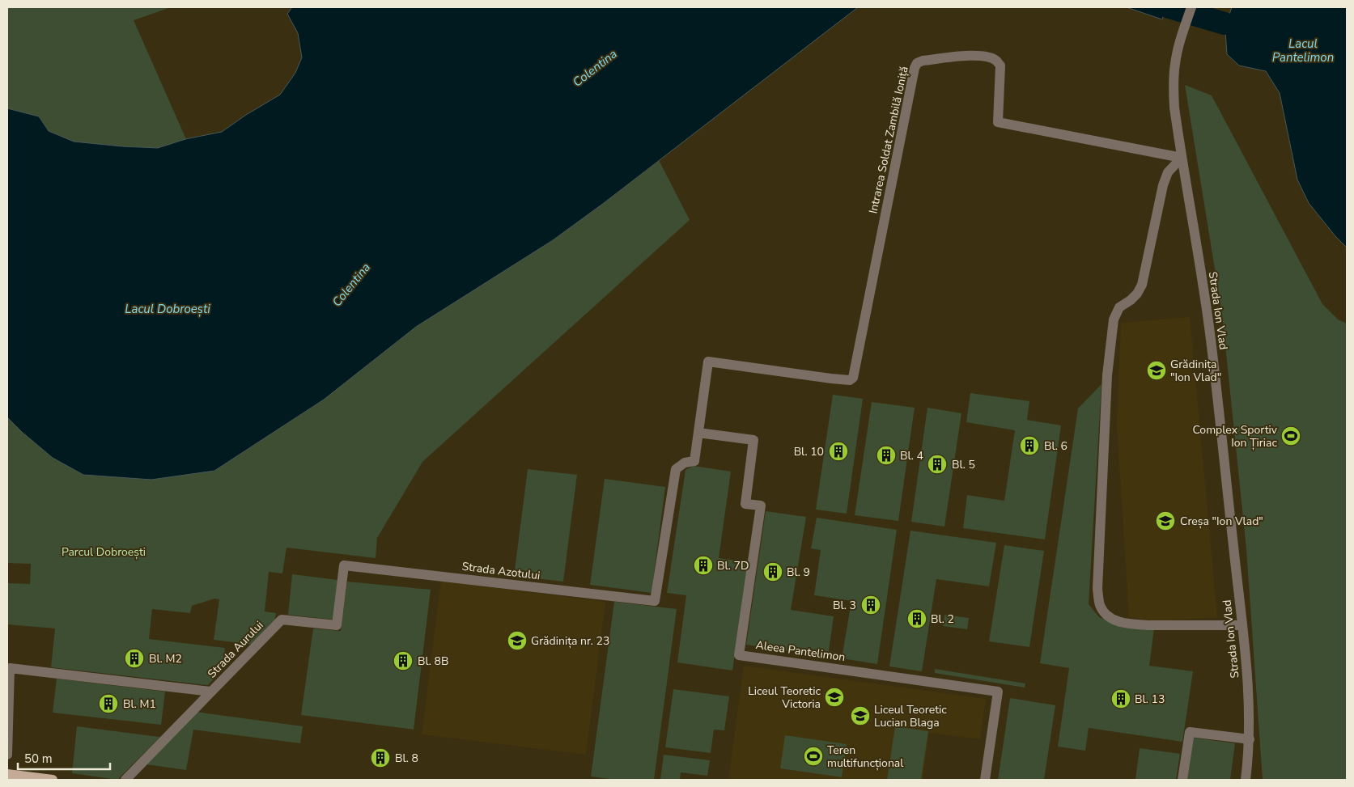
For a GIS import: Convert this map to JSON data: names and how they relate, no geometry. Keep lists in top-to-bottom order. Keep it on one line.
{"streets":{"street":["Intrarea Soldat Zambilă Ioniță","Strada Ion Vlad","Strada Azotului","Strada Aurului","Aleea Pantelimon"]},"crossings":[["Intrarea Soldat Zambilă Ioniță","Strada Ion Vlad"],["Intrarea Soldat Zambilă Ioniță","Strada Azotului"],["Intrarea Soldat Zambilă Ioniță","Aleea Pantelimon"],["Strada Azotului","Strada Aurului"],["Strada Azotului","Aleea Pantelimon"]],"water":["Lacul Pantelimon","Colentina","Lacul Dobroești"],"parks":["Parcul Dobroești"],"places":{"school or university":["Grădinița \"Ion Vlad\"","Creșa \"Ion Vlad\"","Grădinița nr. 23","Liceul Teoretic Victoria","Liceul Teoretic Lucian Blaga"],"sports":["Complex Sportiv Ion Țiriac","Teren multifuncțional"],"building":["Bl. 6","Bl. 10","Bl. 4","Bl. 5","Bl. 7D","Bl. 9","Bl. 3","Bl. 2","Bl. M2","Bl. 8B","Bl. 13","Bl. M1","Bl. 8"]},"scale_bar":"50 m"}
